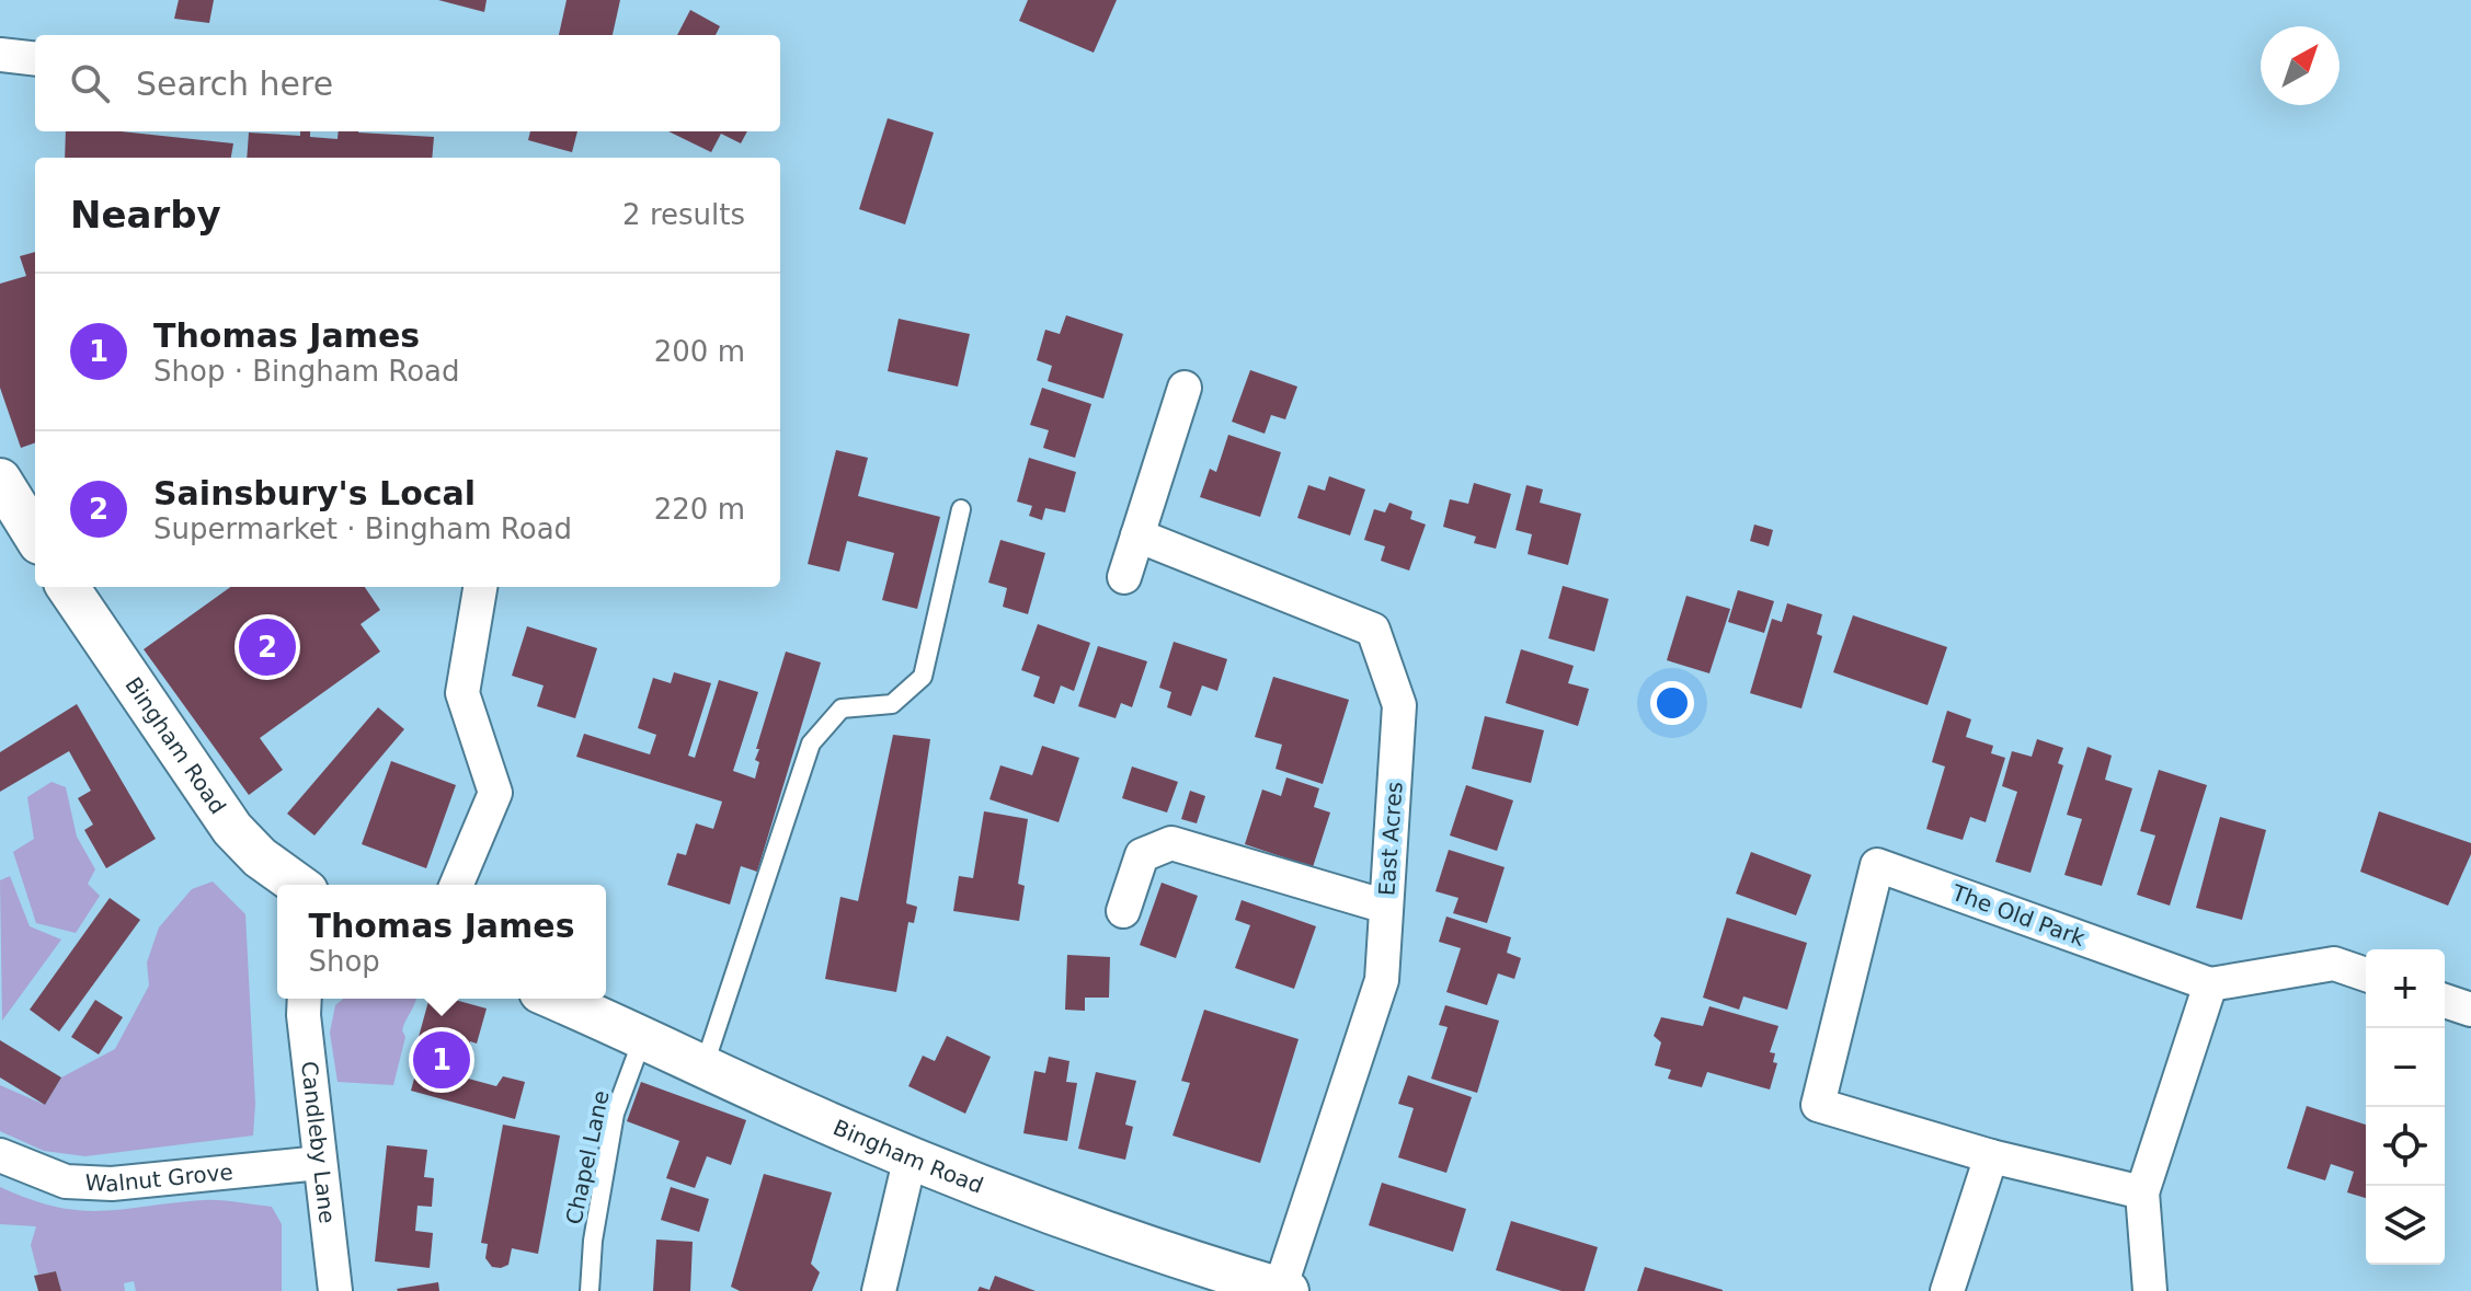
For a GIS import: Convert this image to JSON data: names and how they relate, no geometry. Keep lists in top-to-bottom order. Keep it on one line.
{"streets":{"street":["Bingham Road","East Acres","The Old Park","Candleby Lane","Walnut Grove"],"lane":["Chapel Lane"]},"crossings":[["Bingham Road","East Acres"],["Bingham Road","Chapel Lane"],["Candleby Lane","Walnut Grove"]],"north":"top right","page":{"search":"Search here","heading":["Nearby","2 results"],"list":[{"mark":"1","name":"Thomas James","note":"Shop · Bingham Road","value":"200 m"},{"mark":"2","name":"Sainsbury's Local","note":"Supermarket · Bingham Road","value":"220 m"}],"pins":["2","1"],"popup":["Thomas James","Shop"],"map_buttons":["+","−"]}}
